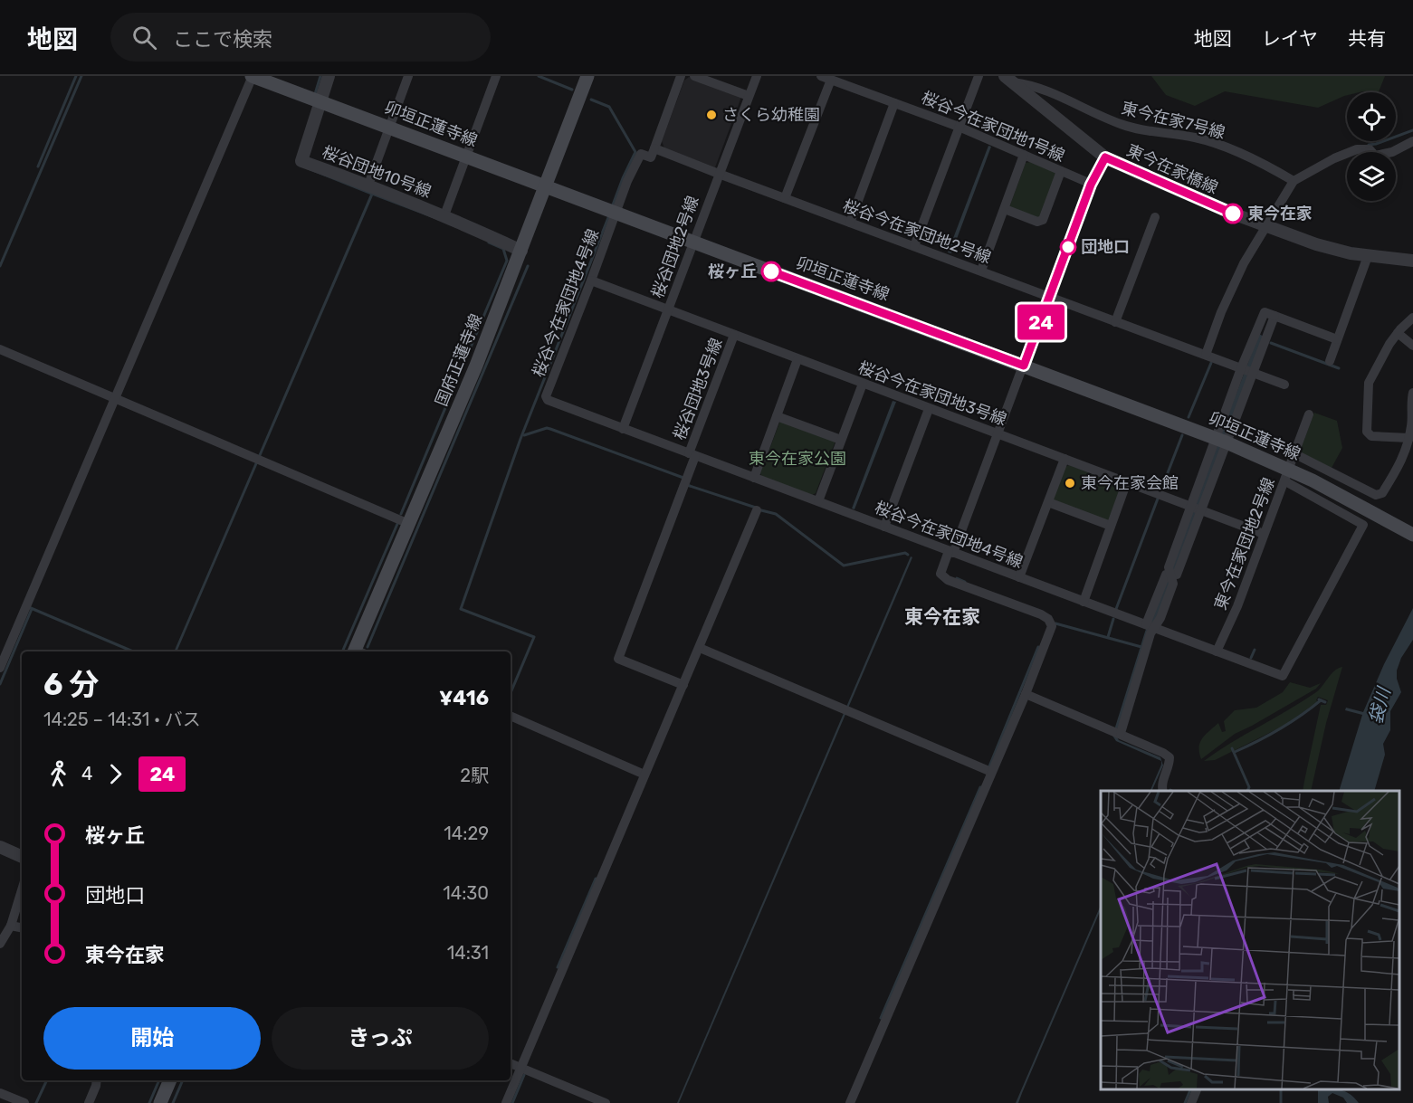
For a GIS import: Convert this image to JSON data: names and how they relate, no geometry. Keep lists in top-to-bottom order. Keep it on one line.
{"streets":{"main road":["卯垣正蓮寺線","国府正蓮寺線"],"street":["東今在家7号線","桜谷今在家団地1号線","東今在家橋線","桜谷団地10号線","桜谷今在家団地2号線","桜谷団地2号線","桜谷今在家団地4号線","桜谷団地3号線","桜谷今在家団地3号線","東今在家団地2号線"]},"crossings":[["東今在家7号線","東今在家橋線"],["卯垣正蓮寺線","桜谷団地10号線"],["卯垣正蓮寺線","桜谷団地2号線"],["卯垣正蓮寺線","桜谷今在家団地4号線"],["卯垣正蓮寺線","国府正蓮寺線"],["卯垣正蓮寺線","東今在家団地2号線"],["桜谷団地10号線","国府正蓮寺線"],["桜谷今在家団地2号線","桜谷団地2号線"],["桜谷今在家団地2号線","桜谷今在家団地4号線"],["桜谷団地2号線","桜谷今在家団地4号線"],["桜谷団地2号線","桜谷今在家団地3号線"],["桜谷今在家団地4号線","桜谷団地3号線"],["桜谷今在家団地4号線","桜谷今在家団地3号線"],["桜谷今在家団地4号線","東今在家団地2号線"],["桜谷団地3号線","桜谷今在家団地3号線"],["桜谷今在家団地3号線","東今在家団地2号線"]],"districts":["東今在家"],"water":["袋川"],"parks":["東今在家公園"],"places":["さくら幼稚園","東今在家","団地口","桜ヶ丘","東今在家会館"],"lines":["bus line 24"],"page":{"header":"地図","search":"ここで検索","nav":["地図","レイヤ","共有"],"on_map":"24","heading":["6 分","14:25 – 14:31 · バス","¥416"],"legs":["4","24","2駅"],"list":[{"name":"桜ヶ丘","value":"14:29"},{"name":"団地口","value":"14:30"},{"name":"東今在家","value":"14:31"}],"buttons":["開始","きっぷ"]}}
